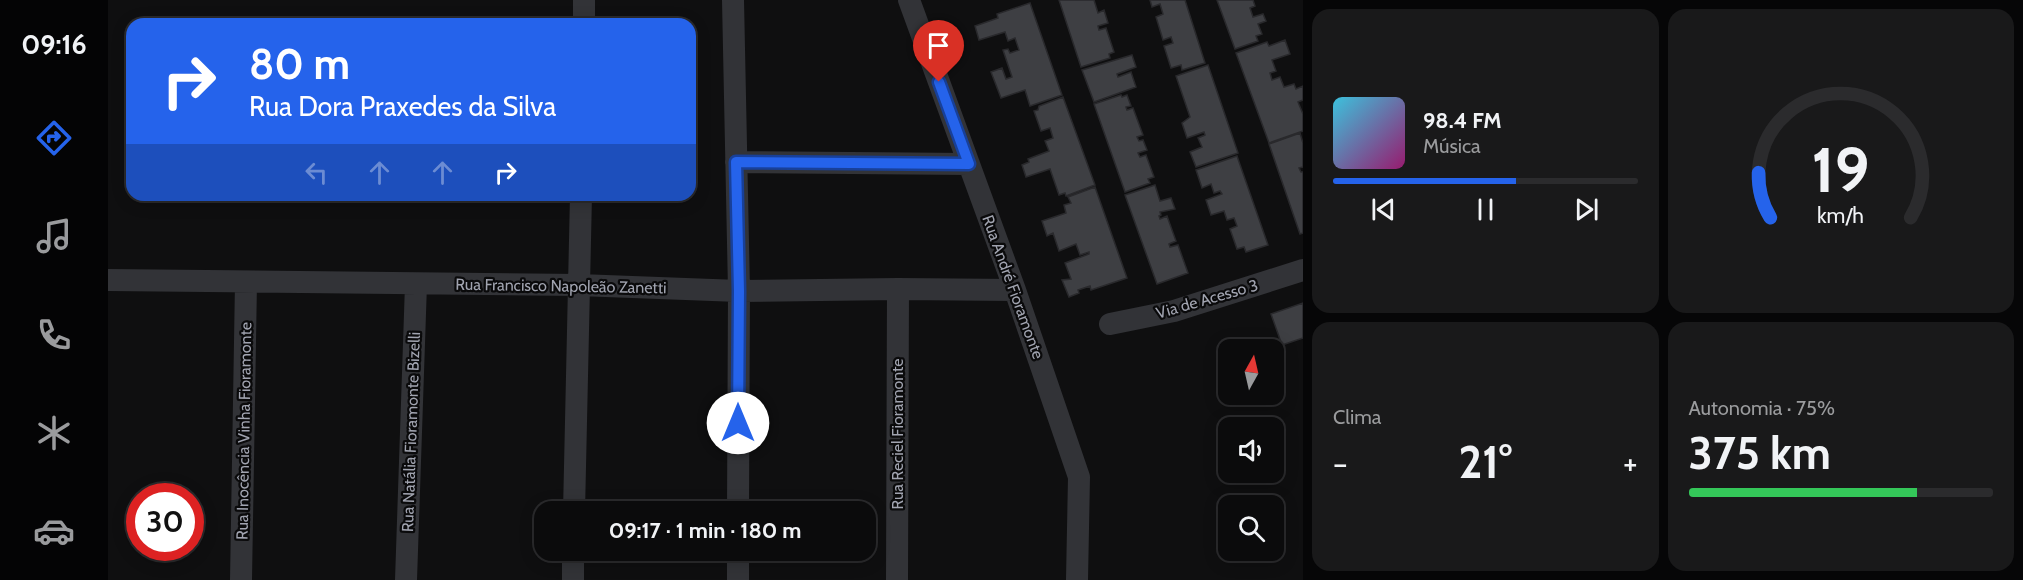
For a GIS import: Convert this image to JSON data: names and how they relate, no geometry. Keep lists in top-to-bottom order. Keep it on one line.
{"streets":{"street":["Rua Francisco Napoleão Zanetti","Rua André Fioramonte","Via de Acesso 3","Rua Inocência Vinha Fioramonte","Rua Natália Fioramonte Bizelli","Rua Reciel Fioramonte"]},"crossings":[["Rua Francisco Napoleão Zanetti","Rua André Fioramonte"],["Rua Francisco Napoleão Zanetti","Rua Inocência Vinha Fioramonte"],["Rua Francisco Napoleão Zanetti","Rua Natália Fioramonte Bizelli"],["Rua Francisco Napoleão Zanetti","Rua Reciel Fioramonte"]],"north":"top","page":{"tabs":"09:16","turn":["80 m","Rua Dora Praxedes da Silva"],"song":["98.4 FM","Música"],"tile":["Clima",["Autonomia · 75%","375 km"]],"heat":["−","21°","+"],"limit":"30","trip":"09:17 · 1 min · 180 m","gauge":["19","km/h"]}}
